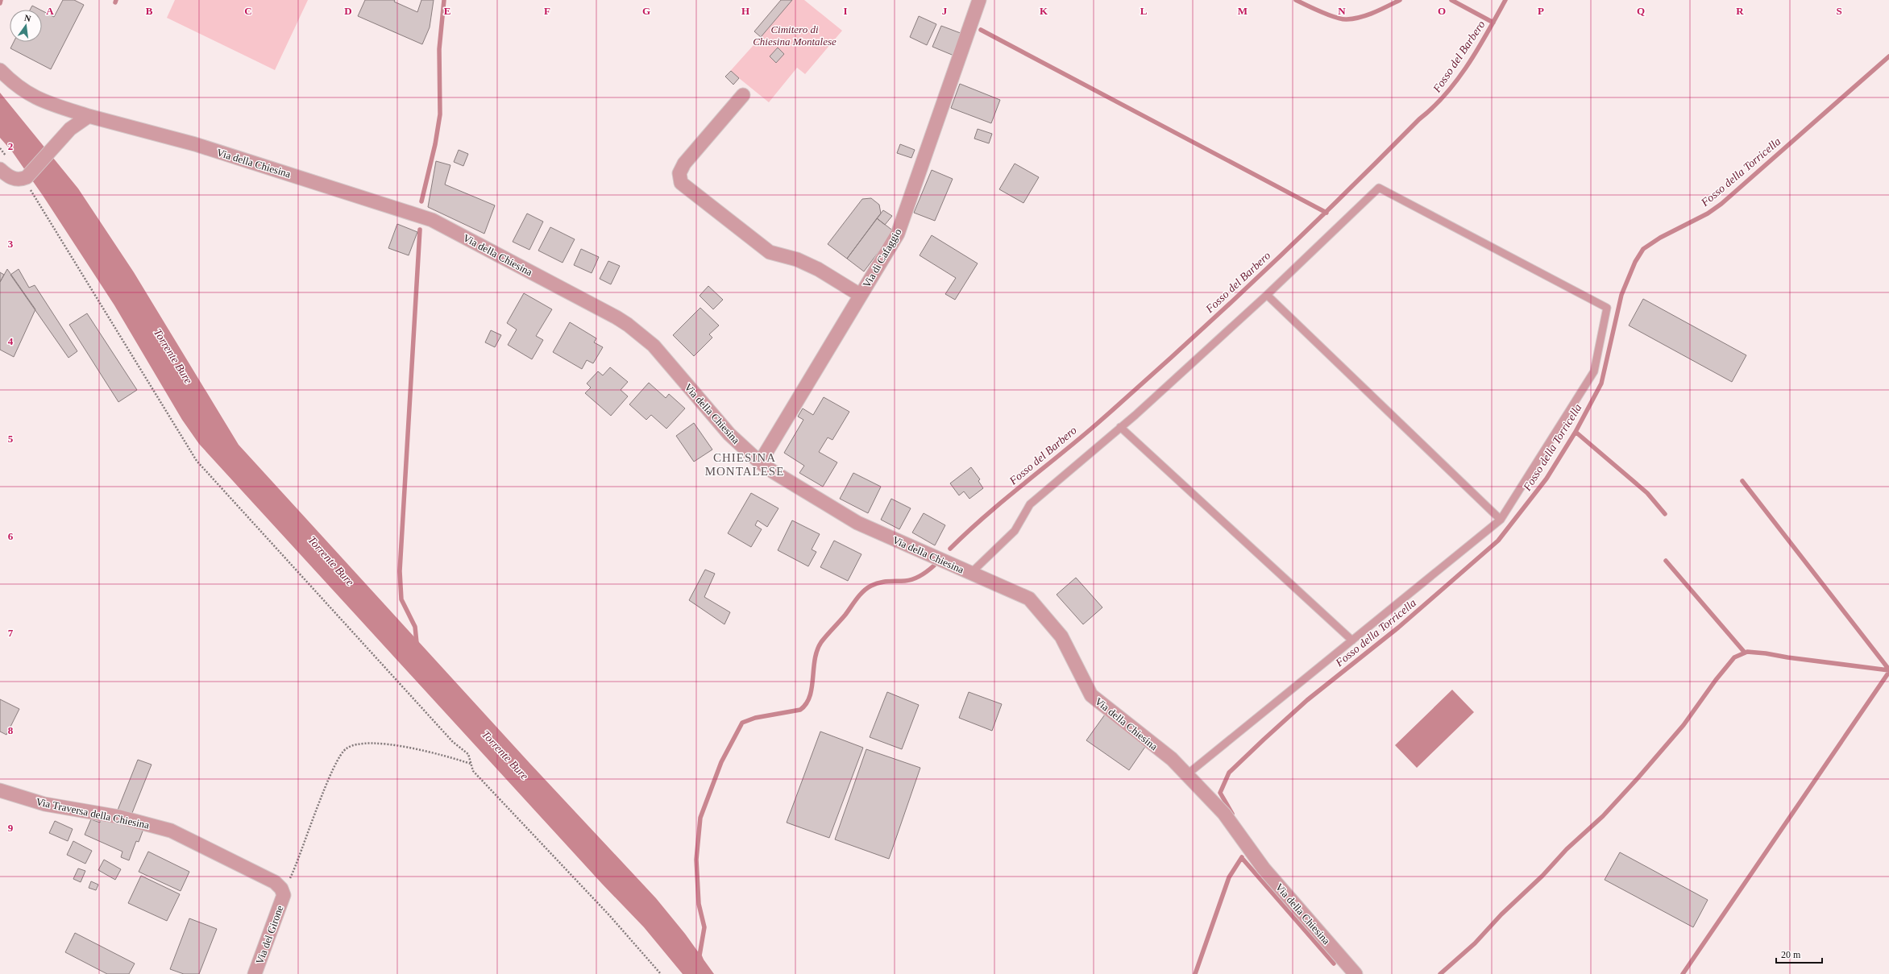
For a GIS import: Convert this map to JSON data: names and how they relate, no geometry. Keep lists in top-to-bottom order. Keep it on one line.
{"streets":{"street":["Via della Chiesina","Via di Cafaggio","Via Traversa della Chiesina","Via del Girone"]},"crossings":[["Via della Chiesina","Via di Cafaggio"],["Via Traversa della Chiesina","Via del Girone"]],"districts":["CHIESINA MONTALESE"],"water":["Fosso del Barbero","Fosso della Torricella","Torrente Bure"],"parks":["Cimitero di Chiesina Montalese"],"scale_bar":"20 m","north":"top","grid":{"columns":["A","B","C","D","E","F","G","H","I","J","K","L","M","N","O","P","Q","R","S"],"rows":["2","3","4","5","6","7","8","9"]}}
